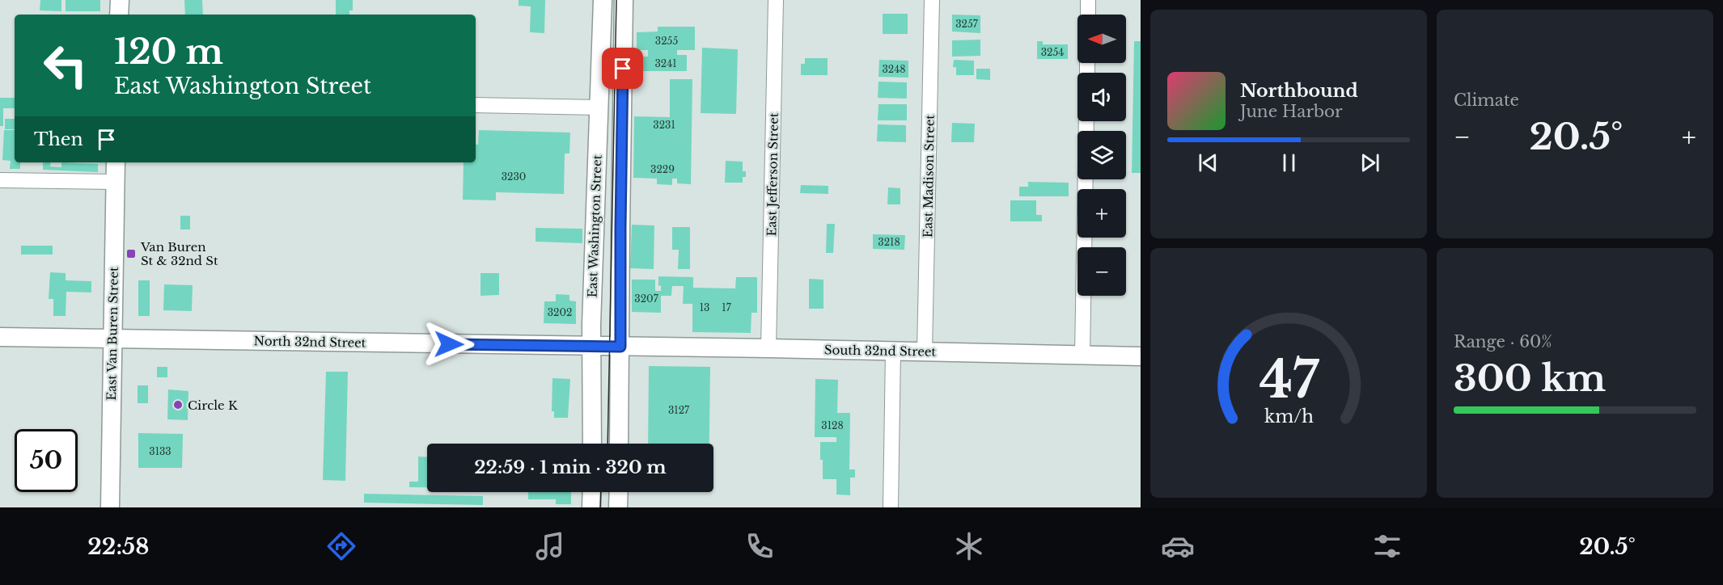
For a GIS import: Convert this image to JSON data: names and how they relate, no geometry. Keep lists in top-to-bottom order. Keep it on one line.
{"streets":{"main road":["East Washington Street","East Van Buren Street","North 32nd Street","South 32nd Street"],"street":["East Jefferson Street","East Madison Street"]},"crossings":[["East Jefferson Street","South 32nd Street"],["East Madison Street","South 32nd Street"],["East Washington Street","North 32nd Street"],["East Washington Street","South 32nd Street"],["East Van Buren Street","North 32nd Street"],["North 32nd Street","South 32nd Street"]],"places":{"transit":["Van Buren St & 32nd St"],"other":["Circle K"]},"house_numbers":["3257","3255","3254","3241","3248","3231","3229","3230","3218","3207","13","17","3202","3127","3128","3133"],"north":"left","page":{"tile":["Climate",["Range · 60%","300 km"]],"map_buttons":["+","−"],"turn":["120 m","East Washington Street"],"song":["Northbound","June Harbor"],"then":"Then","heat":["−","20.5°","+"],"limit":"50","trip":"22:59 · 1 min · 320 m","tabs":["22:58","20.5°"],"gauge":["47","km/h"]}}
